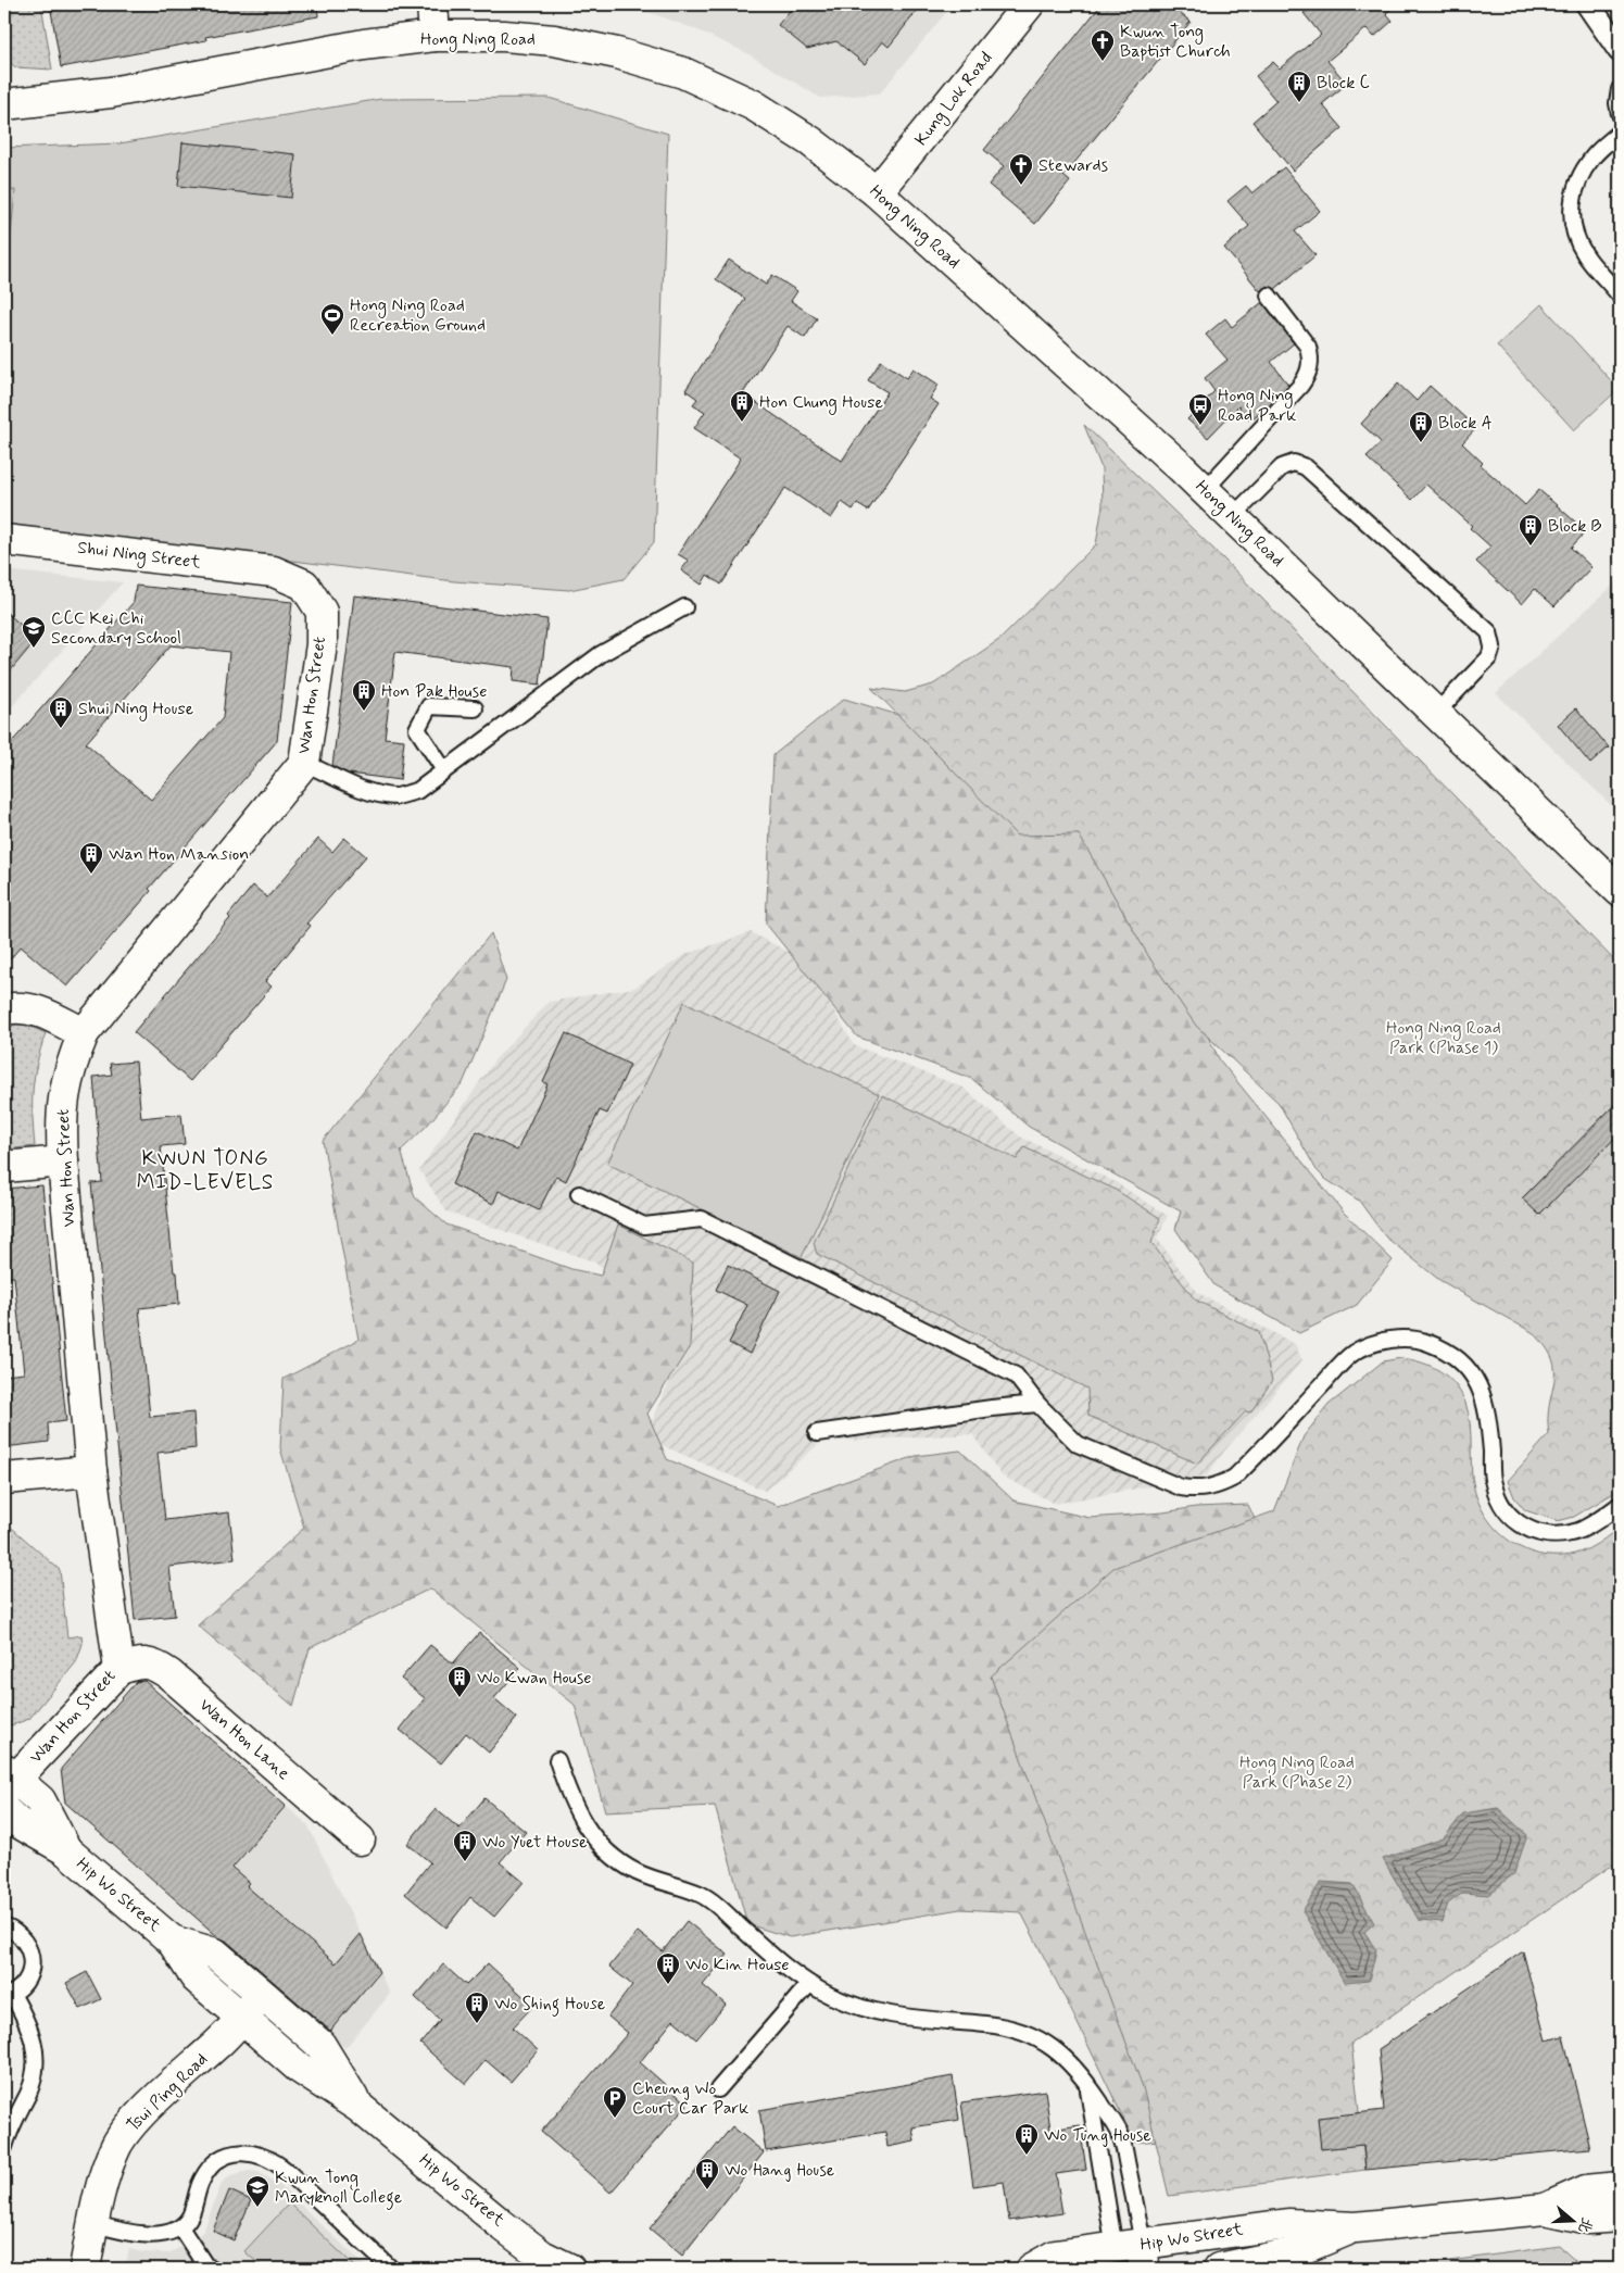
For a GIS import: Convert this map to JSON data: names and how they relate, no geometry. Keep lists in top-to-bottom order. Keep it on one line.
{"streets":{"main road":["Hong Ning Road","Kung Lok Road","Shui Ning Street","Wan Hon Street","Wan Hon Lane","Hip Wo Street","Tsui Ping Road"]},"crossings":[["Hong Ning Road","Kung Lok Road"],["Shui Ning Street","Wan Hon Street"],["Wan Hon Street","Wan Hon Lane"],["Wan Hon Street","Hip Wo Street"],["Hip Wo Street","Tsui Ping Road"]],"districts":["KWUN TONG MID-LEVELS"],"parks":["Hong Ning Road Park (Phase 1)","Hong Ning Road Park (Phase 2)"],"places":{"church":["Kwun Tong Baptist Church","Stewards"],"building":["Block C","Hon Chung House","Block A","Block B","Hon Pak House","Shui Ning House","Wan Hon Mansion","Wo Kwan House","Wo Yuet House","Wo Kin House","Wo Shing House","Wo Tung House","Wo Hang House"],"sports":["Hong Ning Road Recreation Ground"],"bus stop":["Hong Ning Road Park"],"school or university":["CCC Kei Chi Secondary School","Kwun Tong Maryknoll College"],"parking":["Cheung Wo Court Car Park"]},"north":"right"}
